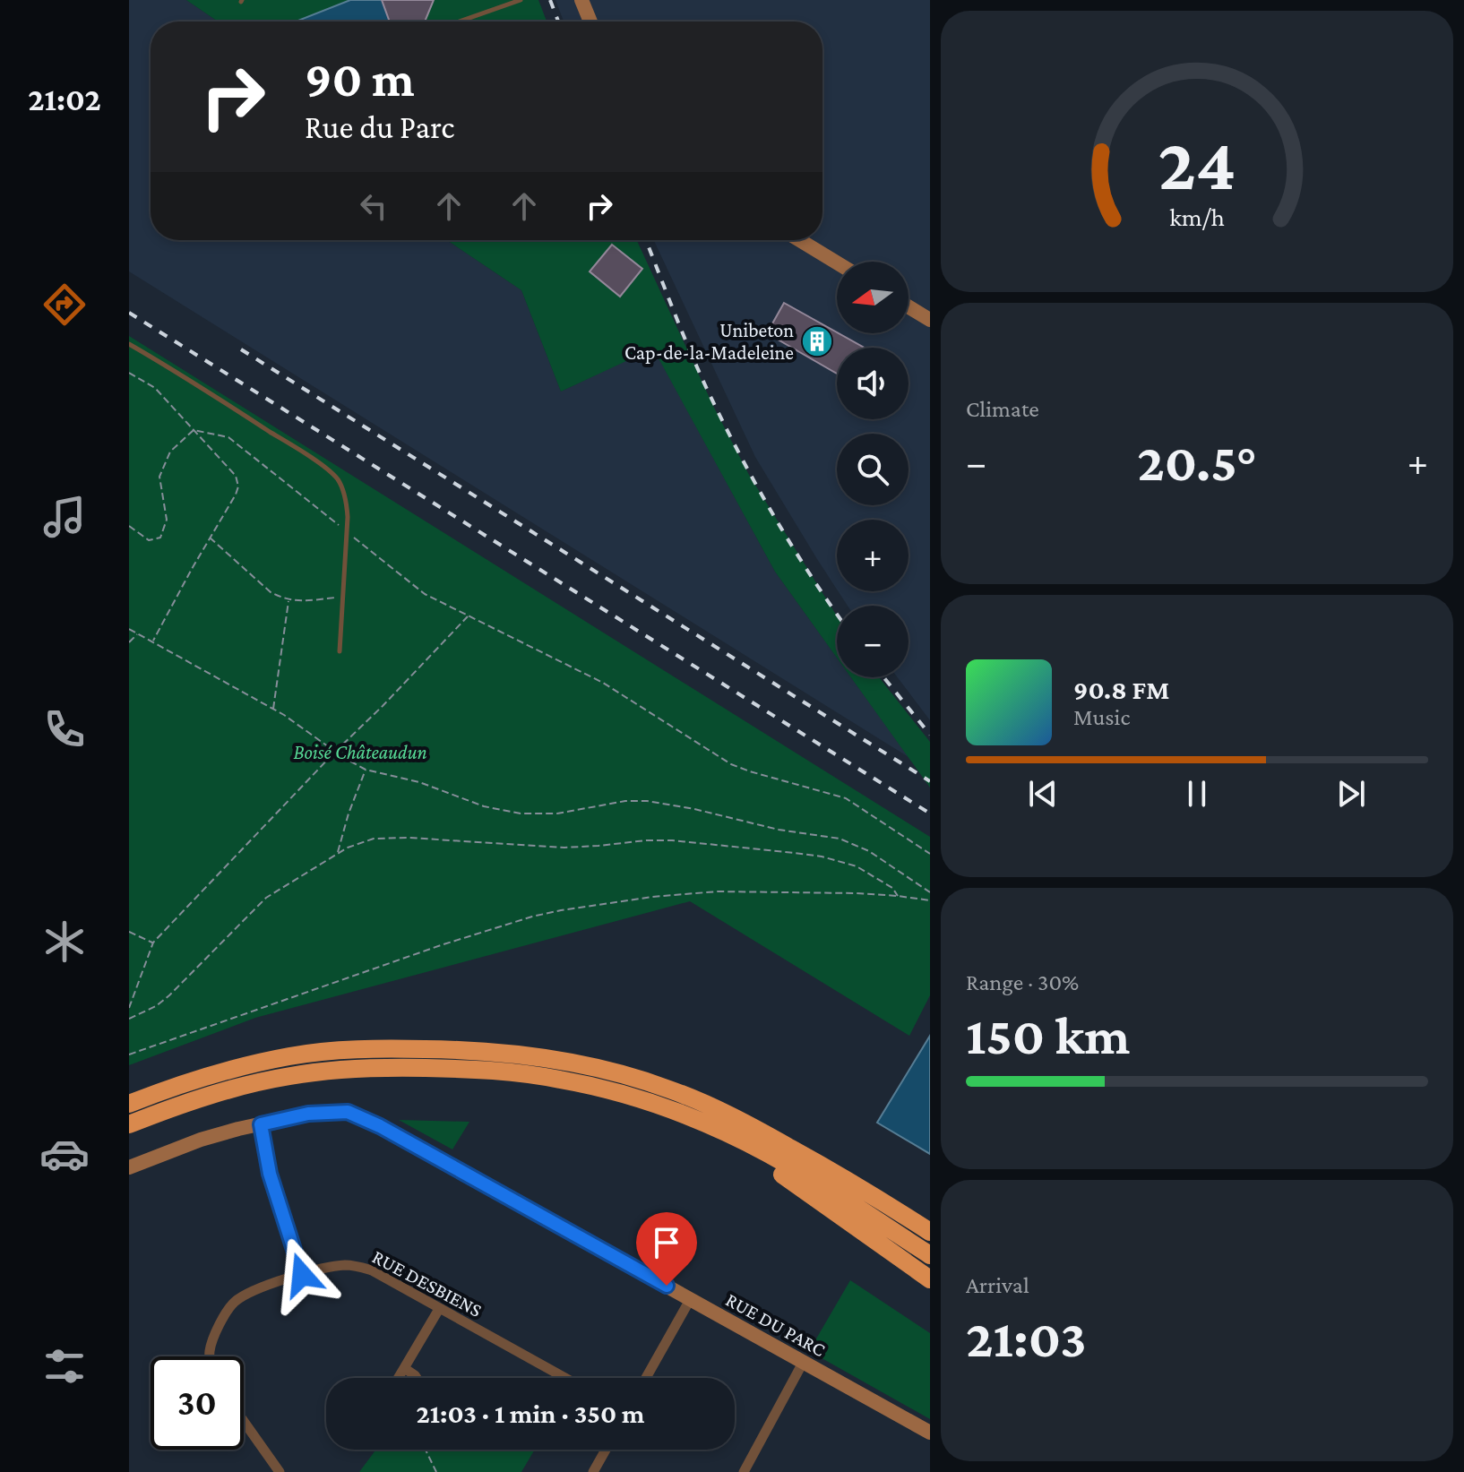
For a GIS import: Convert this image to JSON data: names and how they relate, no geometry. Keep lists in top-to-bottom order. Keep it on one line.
{"streets":{"street":["RUE DESBIENS","RUE DU PARC"]},"parks":["Boisé Châteaudun"],"places":{"building":["Unibeton Cap-de-la-Madeleine"]},"north":"left","page":{"tabs":"21:02","turn":["90 m","Rue du Parc"],"map_buttons":["+","−"],"tile":["Climate",["Range · 30%","150 km"],["Arrival","21:03"]],"heat":["−","20.5°","+"],"song":["90.8 FM","Music"],"limit":"30","trip":"21:03 · 1 min · 350 m","gauge":["24","km/h"]}}
